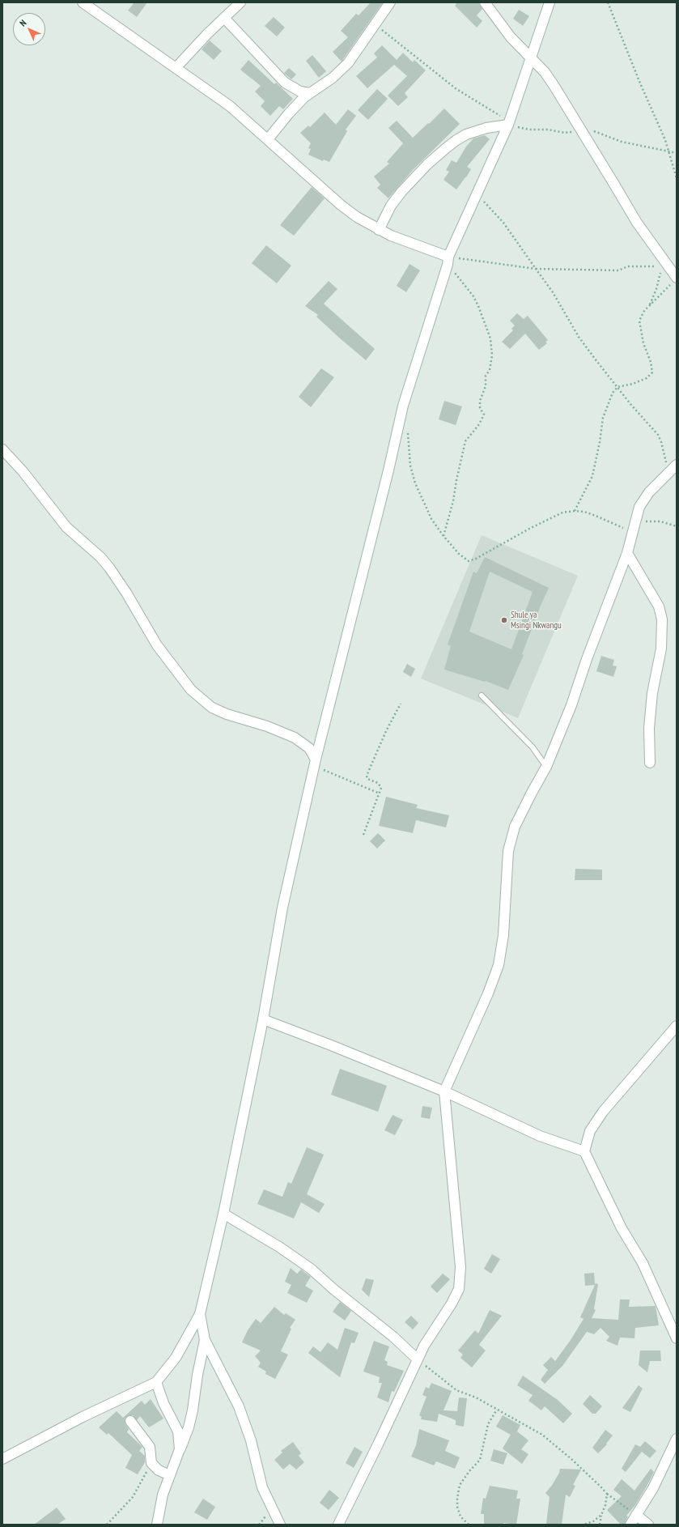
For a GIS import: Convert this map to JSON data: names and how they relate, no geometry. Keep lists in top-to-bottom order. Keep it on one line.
{"places":["Shule ya Msingi Nkwangu"],"north":"top left"}
